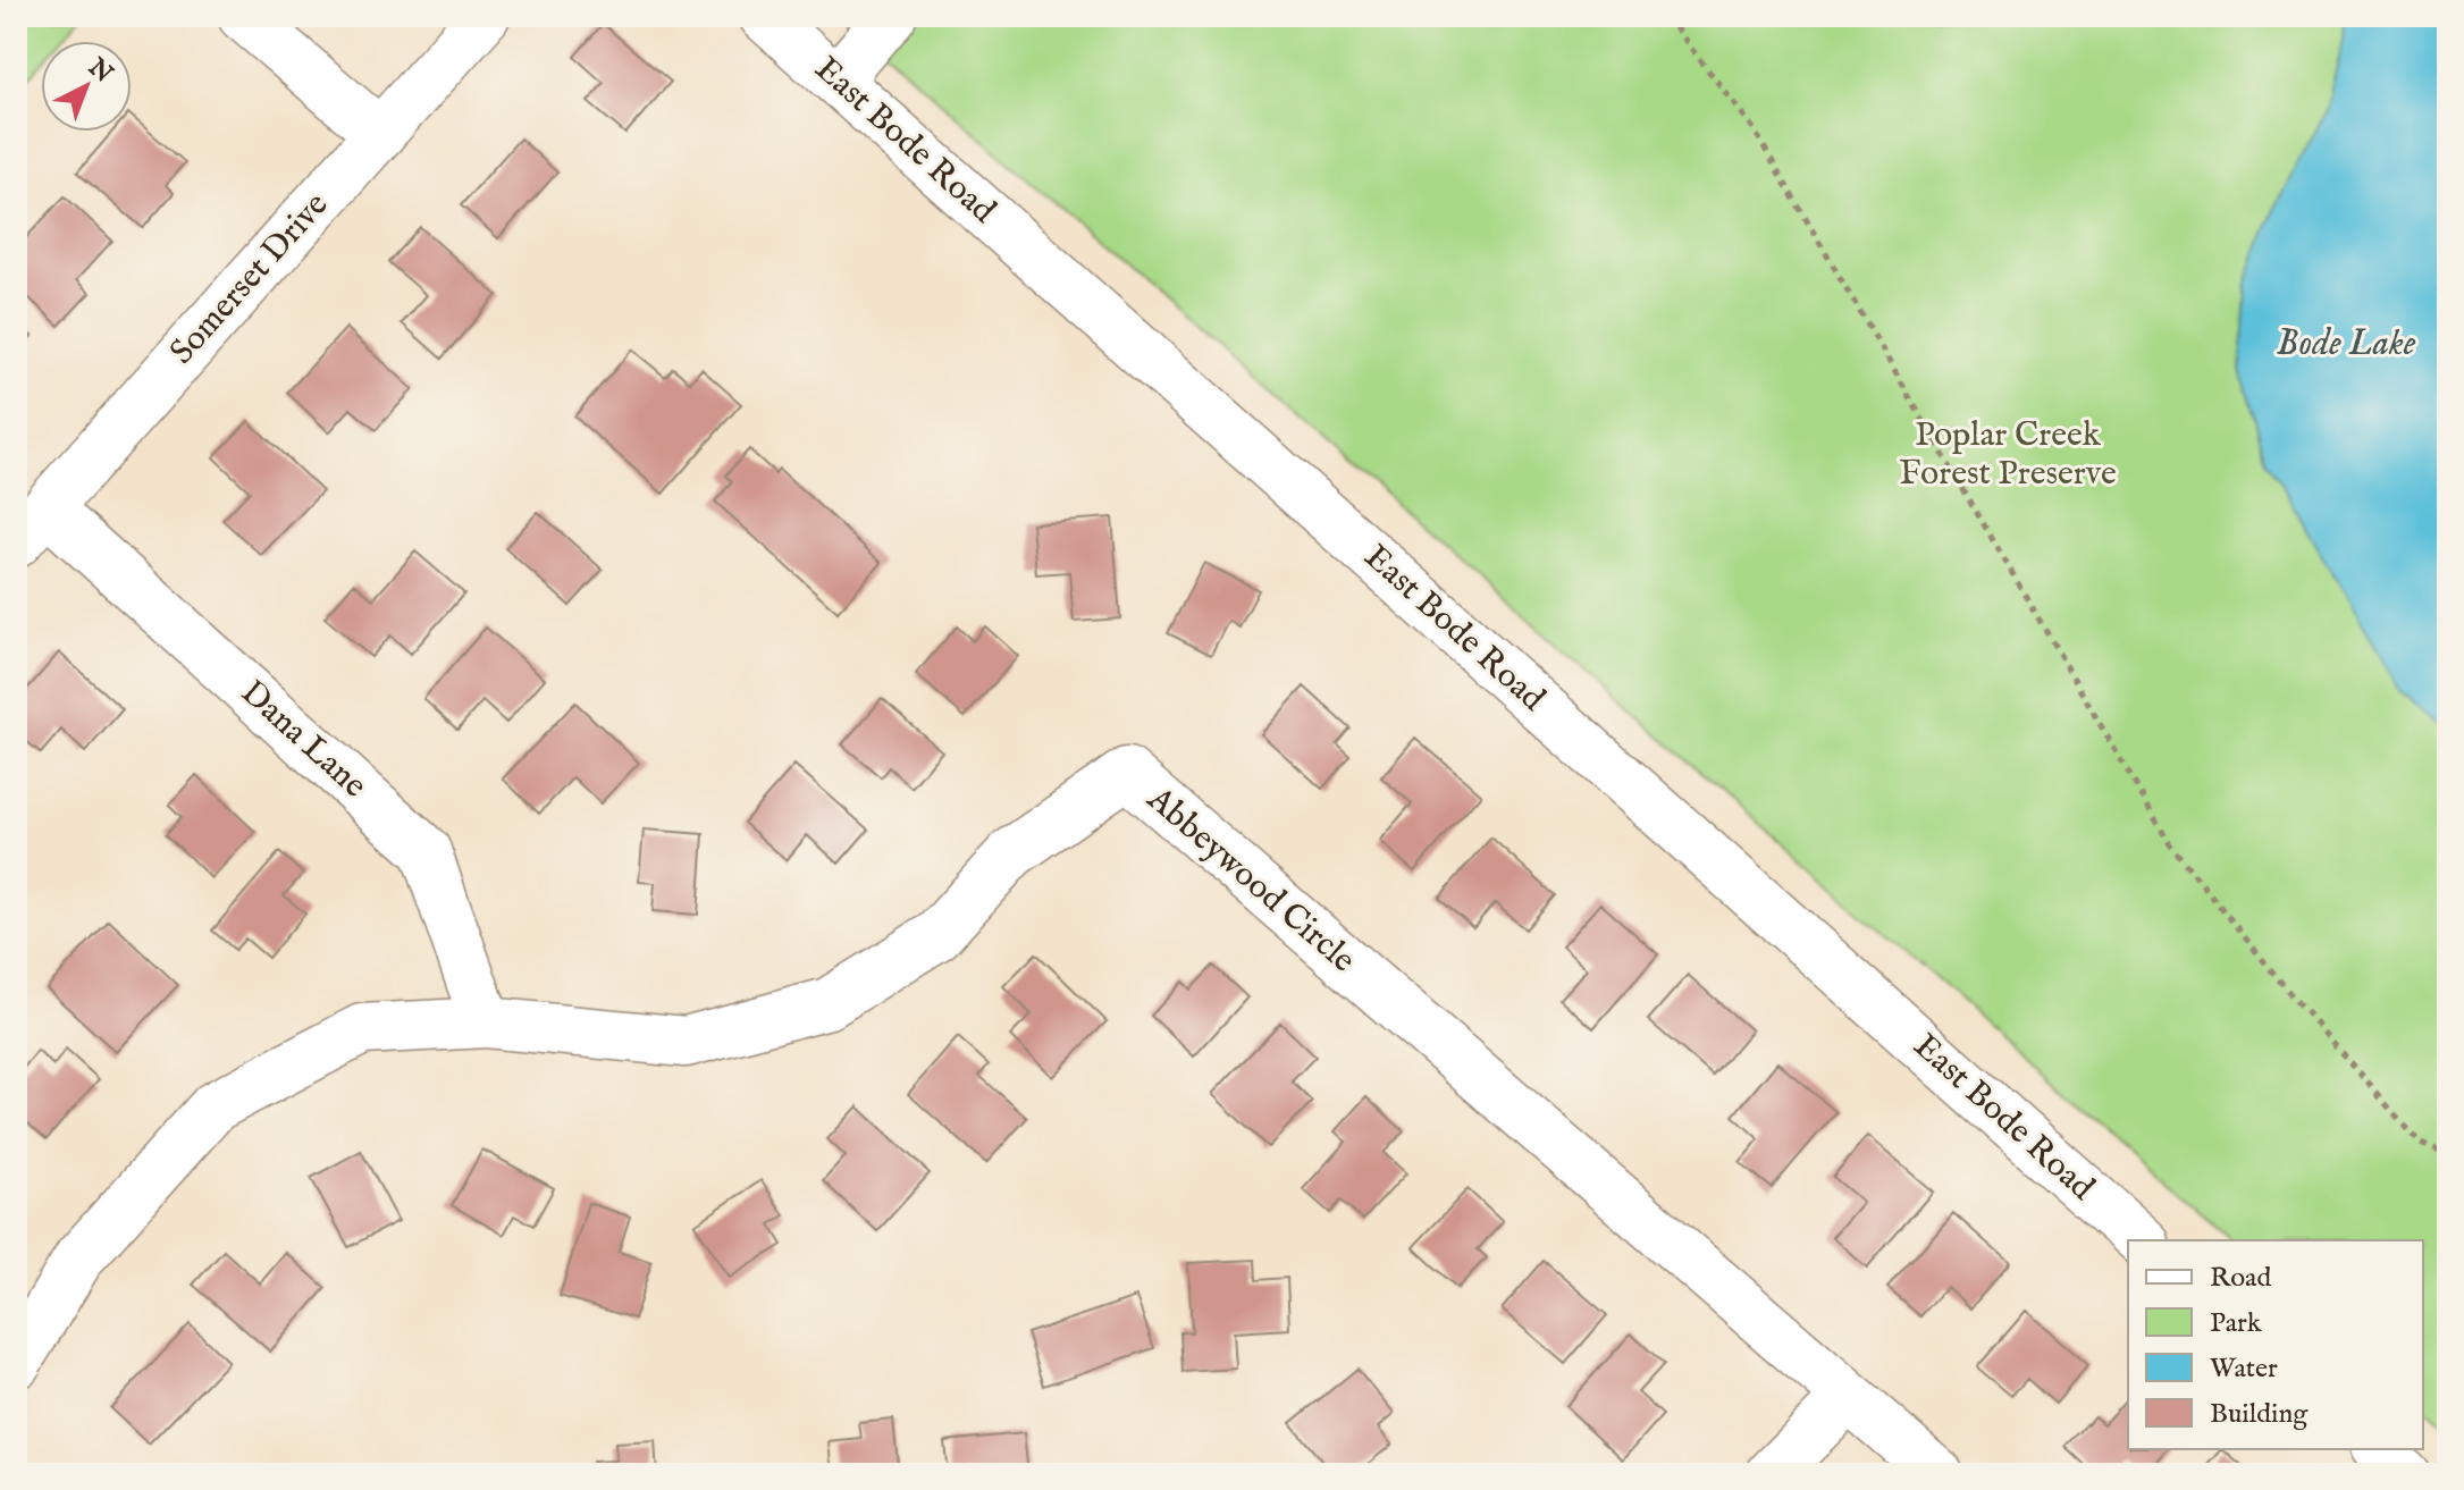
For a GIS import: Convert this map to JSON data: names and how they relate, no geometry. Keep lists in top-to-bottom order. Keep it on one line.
{"streets":{"street":["East Bode Road","Somerset Drive","Dana Lane","Abbeywood Circle"]},"crossings":[["Somerset Drive","Dana Lane"],["Dana Lane","Abbeywood Circle"]],"water":["Bode Lake"],"parks":["Poplar Creek Forest Preserve"],"legend":["Road","Park","Water","Building"],"north":"top right"}
